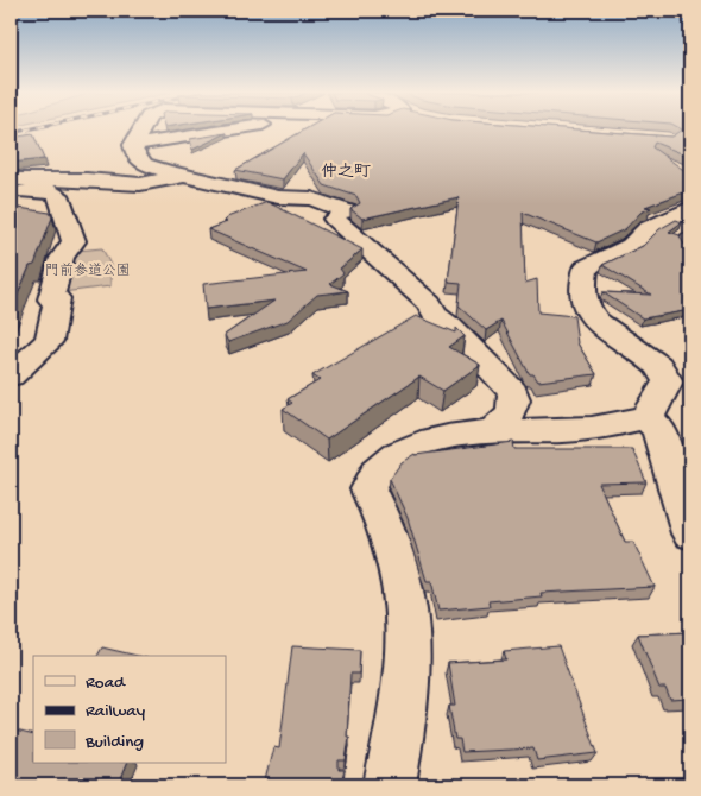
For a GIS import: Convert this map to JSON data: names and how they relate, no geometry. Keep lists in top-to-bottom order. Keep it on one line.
{"districts":["仲之町"],"parks":["門前参道公園"],"legend":["Road","Railway","Building"]}
